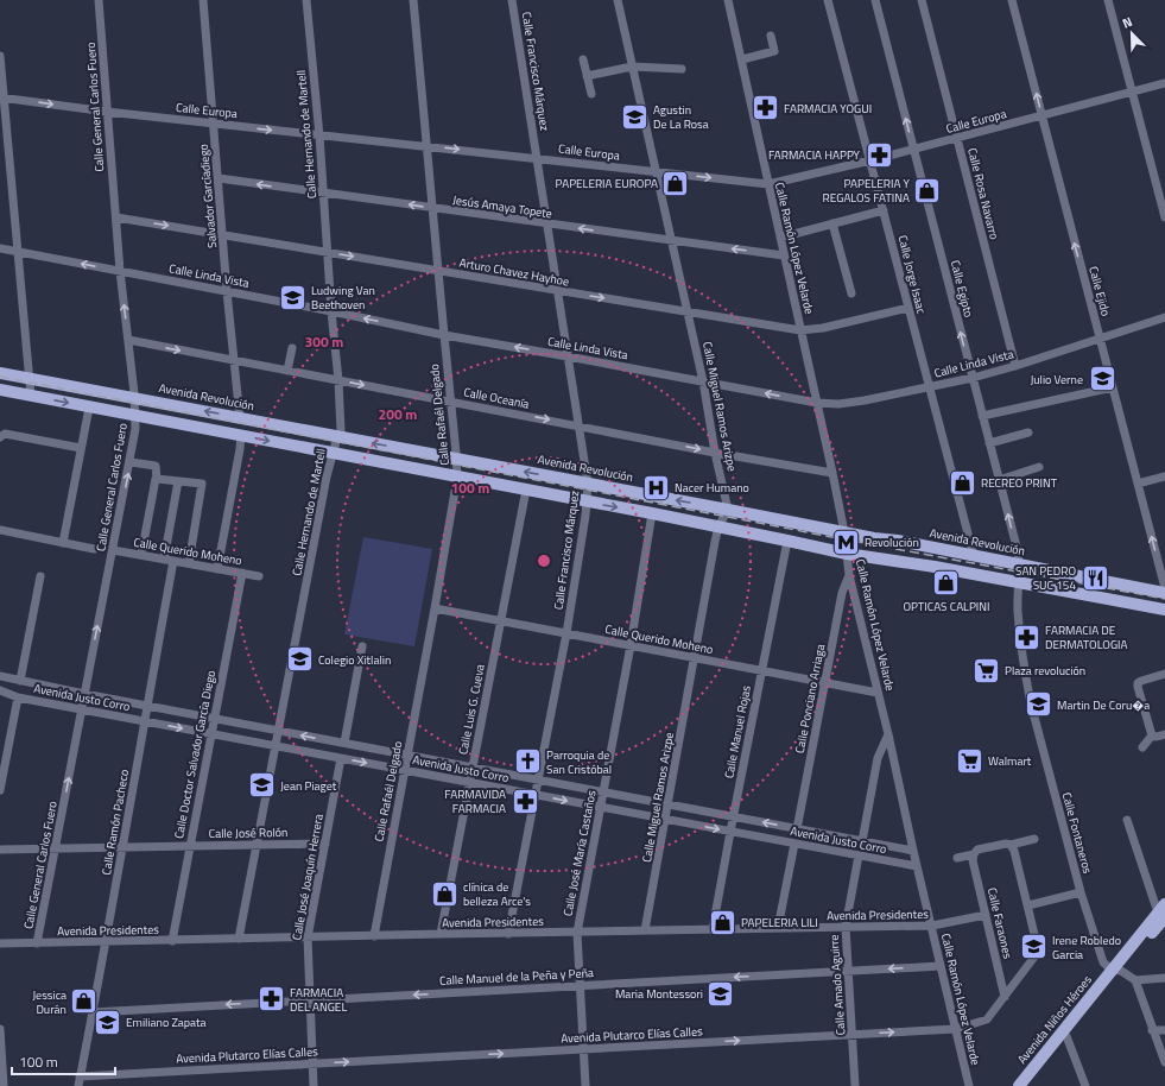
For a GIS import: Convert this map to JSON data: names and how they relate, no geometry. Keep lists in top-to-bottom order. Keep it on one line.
{"streets":{"main road":["Avenida Revolución","Avenida Niños Héroes"],"street":["Calle Francisco Márquez","Calle General Carlos Fuero","Calle Europa","Calle Hernando de Martell","Calle Rosa Navarro","Salvador Garcíadiego","Jesús Amaya Topete","Calle Ramón López Velarde","Arturo Chavez Hayhoe","Calle Jorge Isaac","Calle Linda Vista","Calle Egipto","Calle Ejido","Calle Oceanía","Calle Miguel Ramos Arizpe","Calle Rafaél Delgado","Calle Querido Moheno","Avenida Justo Corro","Calle Ponciano Arriaga","Calle Luis G. Cueva","Calle Manuel Rojas","Calle Doctor Salvador García Diego","Calle Ramón Pacheco","Calle José Rolón","Calle Fontaneros","Calle José María Castaños","Calle José Joaquín Herrera","Avenida Presidentes","Calle Faraones","Calle Manuel de la Peña y Peña","Calle Amado Aguirre","Avenida Plutarco Elías Calles"]},"crossings":[["Calle Francisco Márquez","Calle Europa"],["Calle Francisco Márquez","Jesús Amaya Topete"],["Calle Francisco Márquez","Arturo Chavez Hayhoe"],["Calle Francisco Márquez","Calle Linda Vista"],["Calle Francisco Márquez","Avenida Revolución"],["Calle Francisco Márquez","Calle Oceanía"],["Calle Francisco Márquez","Calle Querido Moheno"],["Calle Francisco Márquez","Avenida Justo Corro"],["Calle Francisco Márquez","Avenida Presidentes"],["Calle General Carlos Fuero","Calle Europa"],["Calle General Carlos Fuero","Arturo Chavez Hayhoe"],["Calle General Carlos Fuero","Calle Linda Vista"],["Calle General Carlos Fuero","Avenida Revolución"],["Calle General Carlos Fuero","Calle Oceanía"],["Calle General Carlos Fuero","Calle Querido Moheno"],["Calle General Carlos Fuero","Avenida Justo Corro"],["Calle General Carlos Fuero","Calle José Rolón"],["Calle General Carlos Fuero","Avenida Presidentes"],["Calle Europa","Calle Hernando de Martell"],["Calle Europa","Calle Rosa Navarro"],["Calle Europa","Salvador Garcíadiego"],["Calle Europa","Calle Ramón López Velarde"],["Calle Europa","Calle Jorge Isaac"],["Calle Europa","Calle Egipto"],["Calle Europa","Calle Ejido"],["Calle Europa","Calle Miguel Ramos Arizpe"],["Calle Europa","Calle Rafaél Delgado"],["Calle Hernando de Martell","Jesús Amaya Topete"],["Calle Hernando de Martell","Arturo Chavez Hayhoe"],["Calle Hernando de Martell","Calle Linda Vista"],["Calle Hernando de Martell","Avenida Revolución"],["Calle Hernando de Martell","Calle Oceanía"],["Calle Hernando de Martell","Avenida Justo Corro"],["Calle Hernando de Martell","Calle José Rolón"],["Calle Hernando de Martell","Avenida Presidentes"],["Calle Rosa Navarro","Calle Linda Vista"],["Salvador Garcíadiego","Jesús Amaya Topete"],["Salvador Garcíadiego","Arturo Chavez Hayhoe"],["Salvador Garcíadiego","Calle Linda Vista"],["Salvador Garcíadiego","Avenida Revolución"],["Salvador Garcíadiego","Calle Oceanía"],["Jesús Amaya Topete","Calle Ramón López Velarde"],["Jesús Amaya Topete","Calle Miguel Ramos Arizpe"],["Jesús Amaya Topete","Calle Rafaél Delgado"],["Calle Ramón López Velarde","Arturo Chavez Hayhoe"],["Calle Ramón López Velarde","Calle Linda Vista"],["Calle Ramón López Velarde","Avenida Revolución"],["Calle Ramón López Velarde","Calle Oceanía"],["Calle Ramón López Velarde","Calle Querido Moheno"],["Calle Ramón López Velarde","Avenida Justo Corro"],["Calle Ramón López Velarde","Calle Ponciano Arriaga"],["Calle Ramón López Velarde","Avenida Presidentes"],["Calle Ramón López Velarde","Calle Manuel de la Peña y Peña"],["Calle Ramón López Velarde","Avenida Plutarco Elías Calles"],["Arturo Chavez Hayhoe","Calle Jorge Isaac"],["Arturo Chavez Hayhoe","Calle Miguel Ramos Arizpe"],["Arturo Chavez Hayhoe","Calle Rafaél Delgado"],["Calle Jorge Isaac","Calle Linda Vista"],["Calle Jorge Isaac","Avenida Revolución"],["Calle Linda Vista","Calle Egipto"],["Calle Linda Vista","Calle Ejido"],["Calle Linda Vista","Calle Miguel Ramos Arizpe"],["Calle Linda Vista","Calle Rafaél Delgado"],["Calle Egipto","Avenida Revolución"],["Calle Egipto","Calle Fontaneros"],["Avenida Revolución","Calle Miguel Ramos Arizpe"],["Avenida Revolución","Calle Rafaél Delgado"],["Calle Oceanía","Calle Miguel Ramos Arizpe"],["Calle Oceanía","Calle Rafaél Delgado"],["Calle Miguel Ramos Arizpe","Calle Querido Moheno"],["Calle Miguel Ramos Arizpe","Avenida Justo Corro"],["Calle Miguel Ramos Arizpe","Avenida Presidentes"],["Calle Rafaél Delgado","Calle Querido Moheno"],["Calle Rafaél Delgado","Avenida Justo Corro"],["Calle Rafaél Delgado","Avenida Presidentes"],["Calle Querido Moheno","Calle Ponciano Arriaga"],["Calle Querido Moheno","Calle Luis G. Cueva"],["Calle Querido Moheno","Calle Manuel Rojas"],["Calle Querido Moheno","Calle Doctor Salvador García Diego"],["Calle Querido Moheno","Calle Ramón Pacheco"],["Calle Querido Moheno","Calle José María Castaños"],["Avenida Justo Corro","Calle Ponciano Arriaga"],["Avenida Justo Corro","Calle Luis G. Cueva"],["Avenida Justo Corro","Calle Manuel Rojas"],["Avenida Justo Corro","Calle Doctor Salvador García Diego"],["Avenida Justo Corro","Calle Ramón Pacheco"],["Avenida Justo Corro","Calle José María Castaños"],["Avenida Justo Corro","Calle José Joaquín Herrera"],["Avenida Justo Corro","Calle Amado Aguirre"],["Calle Luis G. Cueva","Avenida Presidentes"],["Calle Manuel Rojas","Avenida Presidentes"],["Calle Doctor Salvador García Diego","Calle José Rolón"],["Calle Doctor Salvador García Diego","Avenida Presidentes"],["Calle Ramón Pacheco","Calle José Rolón"],["Calle Ramón Pacheco","Avenida Presidentes"],["Calle Ramón Pacheco","Calle Manuel de la Peña y Peña"],["Calle Ramón Pacheco","Avenida Plutarco Elías Calles"],["Calle José Rolón","Calle José Joaquín Herrera"],["Calle Fontaneros","Avenida Niños Héroes"],["Calle José María Castaños","Avenida Presidentes"],["Calle José María Castaños","Calle Manuel de la Peña y Peña"],["Calle José María Castaños","Avenida Plutarco Elías Calles"],["Calle José Joaquín Herrera","Avenida Presidentes"],["Calle José Joaquín Herrera","Calle Manuel de la Peña y Peña"],["Calle José Joaquín Herrera","Avenida Plutarco Elías Calles"],["Avenida Presidentes","Calle Faraones"],["Avenida Presidentes","Calle Amado Aguirre"],["Calle Faraones","Avenida Plutarco Elías Calles"],["Calle Manuel de la Peña y Peña","Calle Amado Aguirre"],["Calle Amado Aguirre","Avenida Plutarco Elías Calles"]],"one_way":["Calle Europa","Jesús Amaya Topete","Arturo Chavez Hayhoe","Calle Linda Vista","Calle Egipto","Calle Ejido","Calle Oceanía","Calle Manuel de la Peña y Peña","Avenida Plutarco Elías Calles"],"places":{"pharmacy":["FARMACIA YOGUI","FARMACIA HAPPY","FARMACIA DE DERMATOLOGIA","FARMAVIDA FARMACIA","FARMACIA DEL ANGEL"],"school or university":["Agustin De La Rosa","Ludwing Van Beethoven","Julio Verne","Colegio Xitlalin","Martin De Coru�a","Jean Piaget","Irene Robledo Garcia","Maria Montessori","Emiliano Zapata"],"shop":["PAPELERIA EUROPA","PAPELERIA Y REGALOS FATINA","RECREO PRINT","OPTICAS CALPINI","clínica de belleza Arce's","PAPELERIA LILI","Jessica Durán"],"hospital":["Nacer Humano"],"metro station":["Revolución"],"restaurant":["SAN PEDRO SUC 154"],"supermarket":["Plaza revolución","Walmart"],"church":["Parroquia de San Cristóbal"]},"scale_bar":"100 m","north":"top left","rings":["300 m","200 m","100 m"]}
